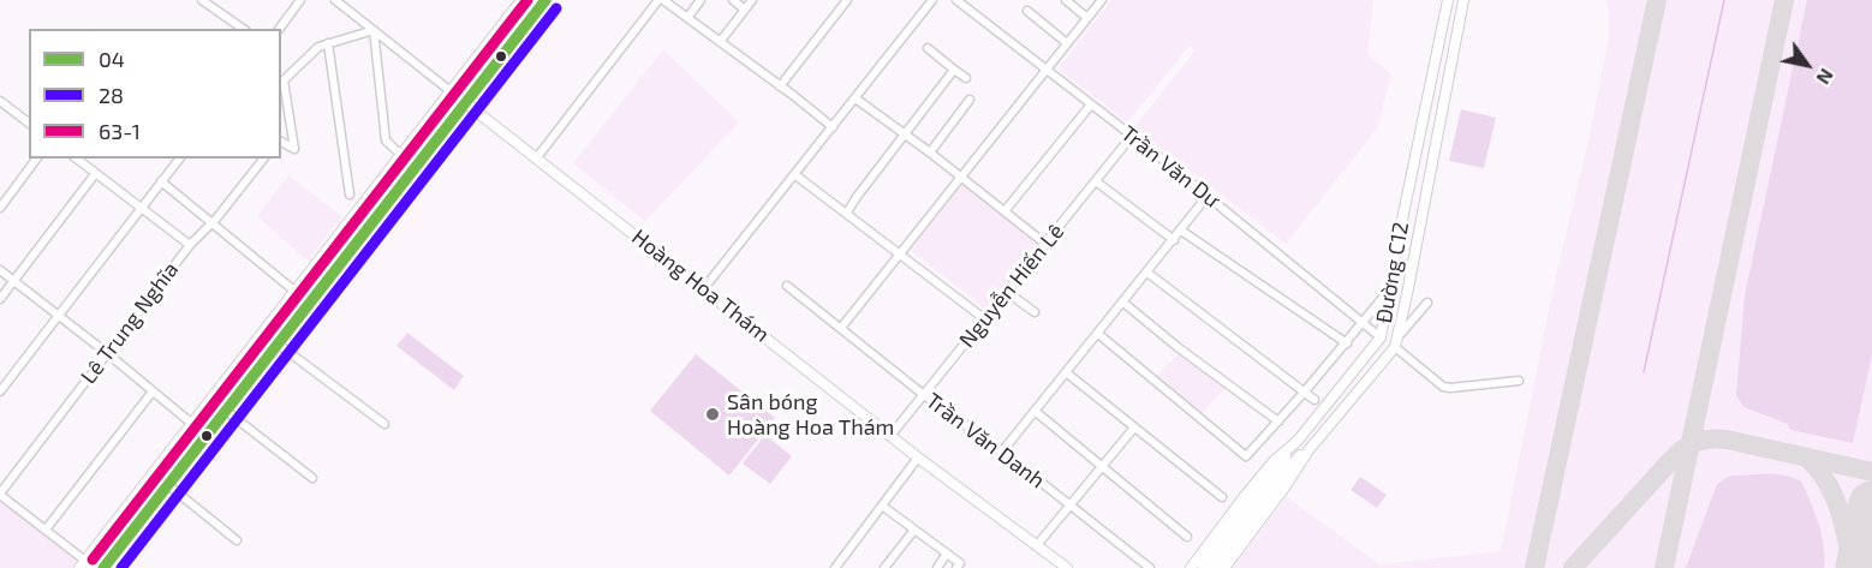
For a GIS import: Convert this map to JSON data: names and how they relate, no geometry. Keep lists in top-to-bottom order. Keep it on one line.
{"streets":{"main road":["Đường C12","Hoàng Hoa Thám"],"street":["Trần Văn Dư","Nguyễn Hiến Lê","Lê Trung Nghĩa","Trần Văn Danh"]},"crossings":[["Trần Văn Dư","Đường C12"],["Trần Văn Dư","Nguyễn Hiến Lê"],["Hoàng Hoa Thám","Nguyễn Hiến Lê"],["Nguyễn Hiến Lê","Trần Văn Danh"]],"places":["Sân bóng Hoàng Hoa Thám"],"lines":["transit line 04","transit line 63-1","transit line 28"],"legend":["04","28","63-1"],"north":"bottom right"}
